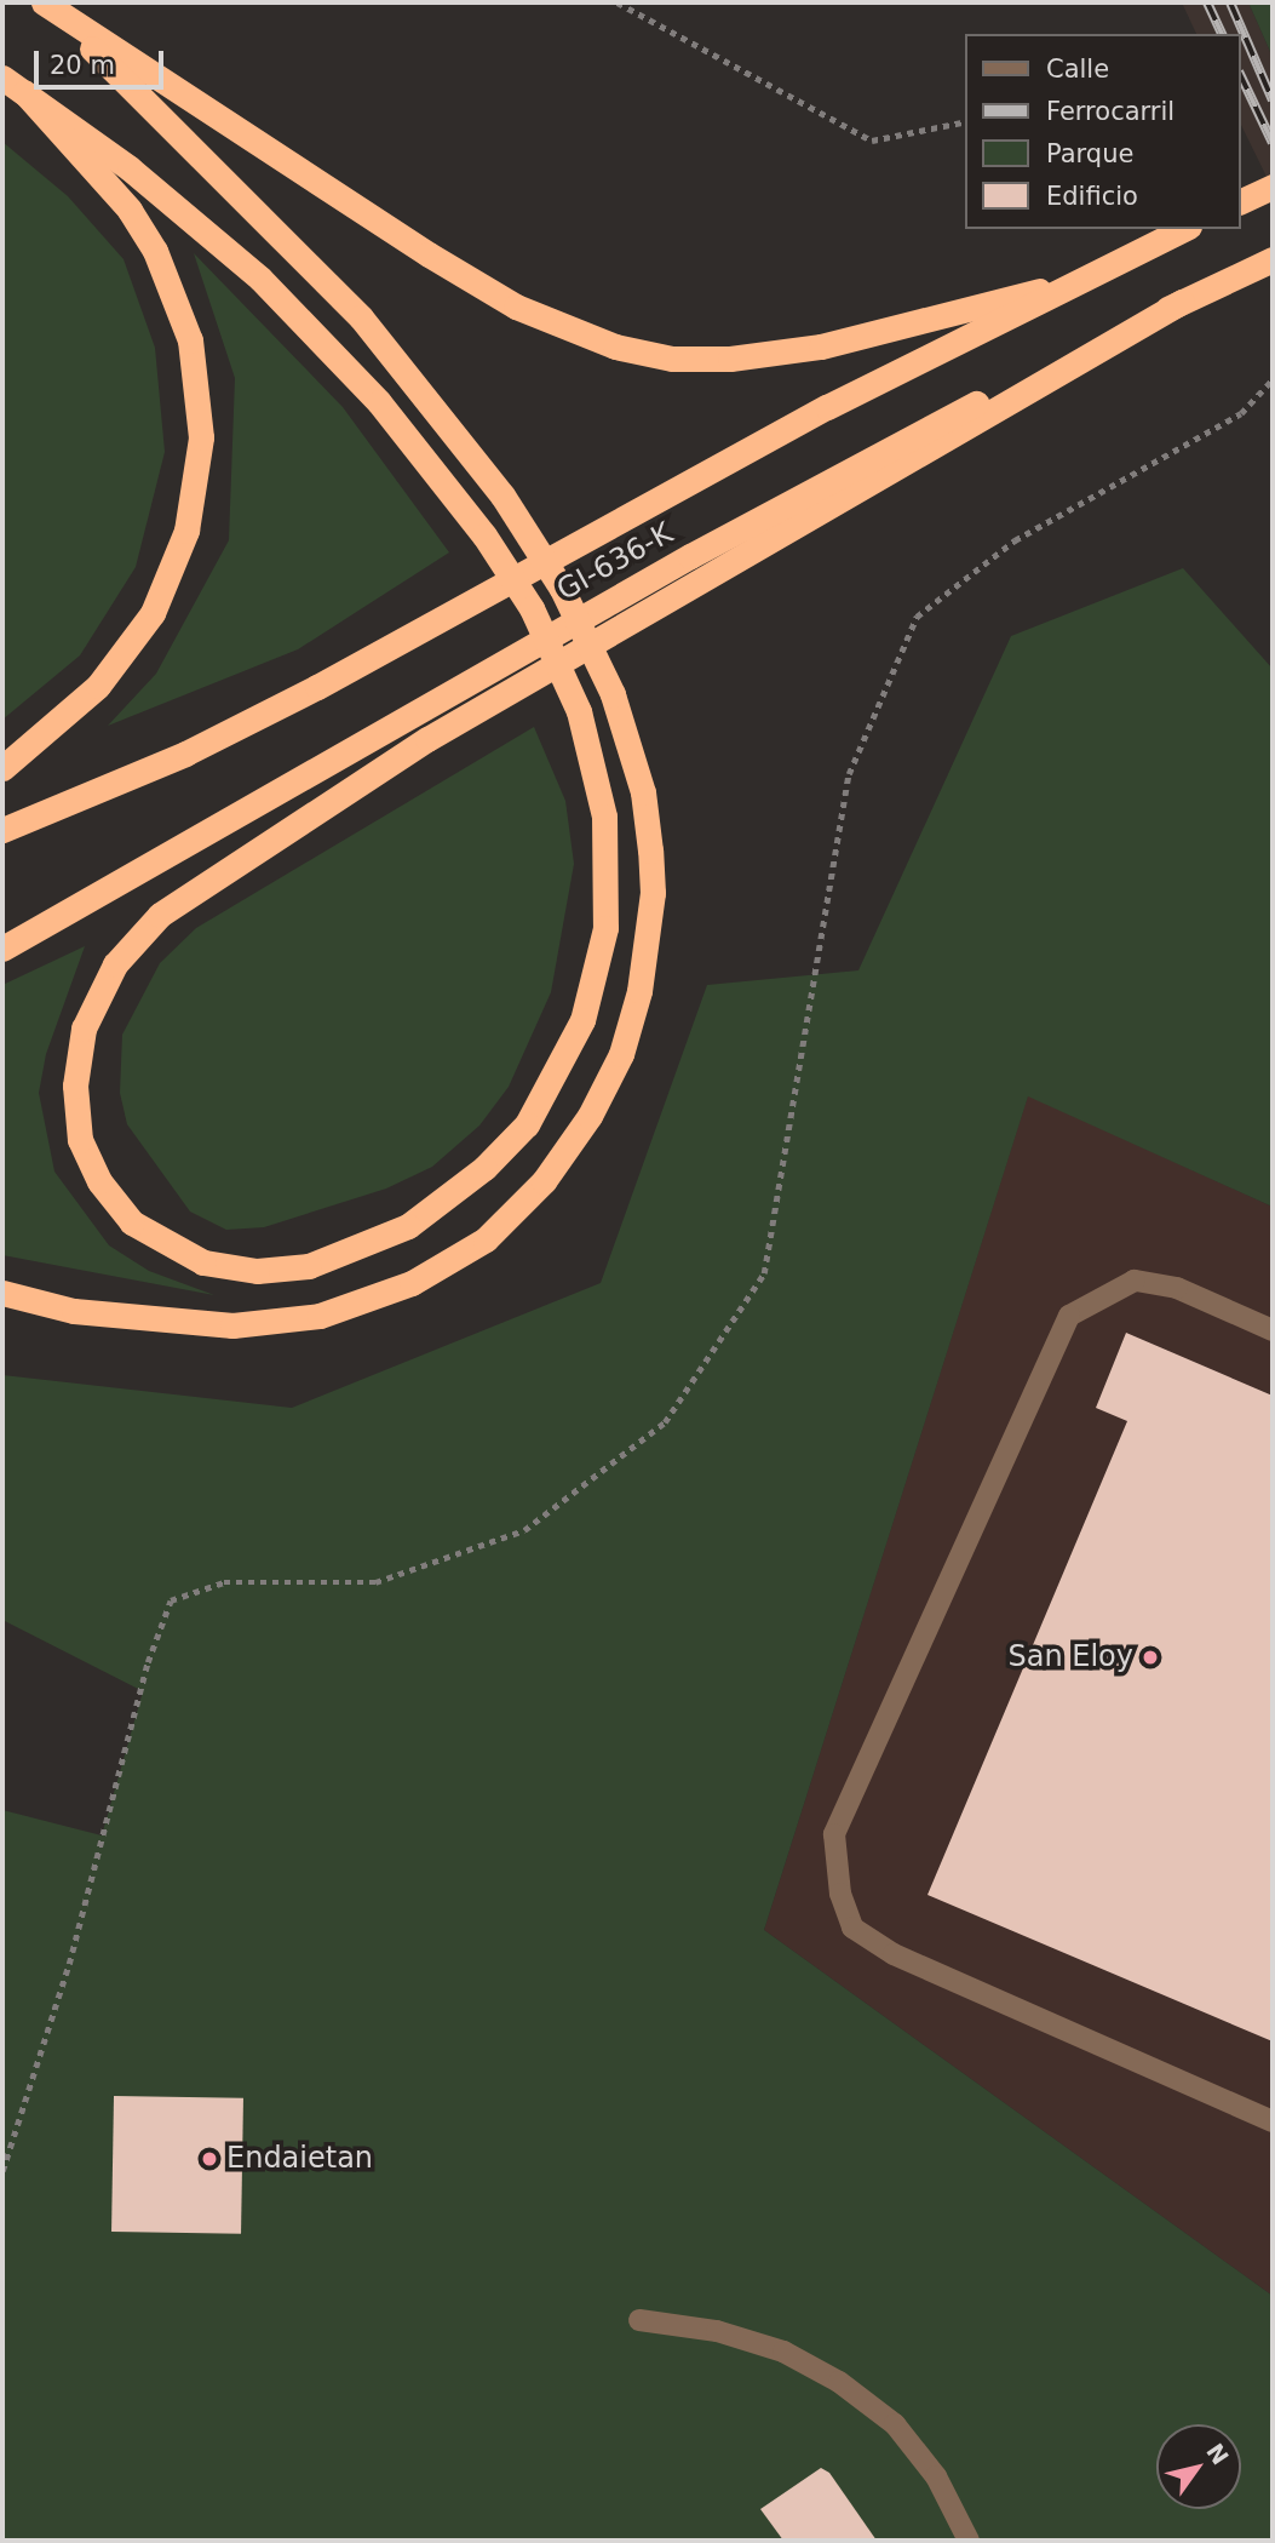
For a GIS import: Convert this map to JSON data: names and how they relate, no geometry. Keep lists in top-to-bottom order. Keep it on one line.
{"streets":{"highway":["GI-636-K"]},"places":["San Eloy","Endaietan"],"legend":["Calle","Ferrocarril","Parque","Edificio"],"scale_bar":"20 m","north":"top right"}
